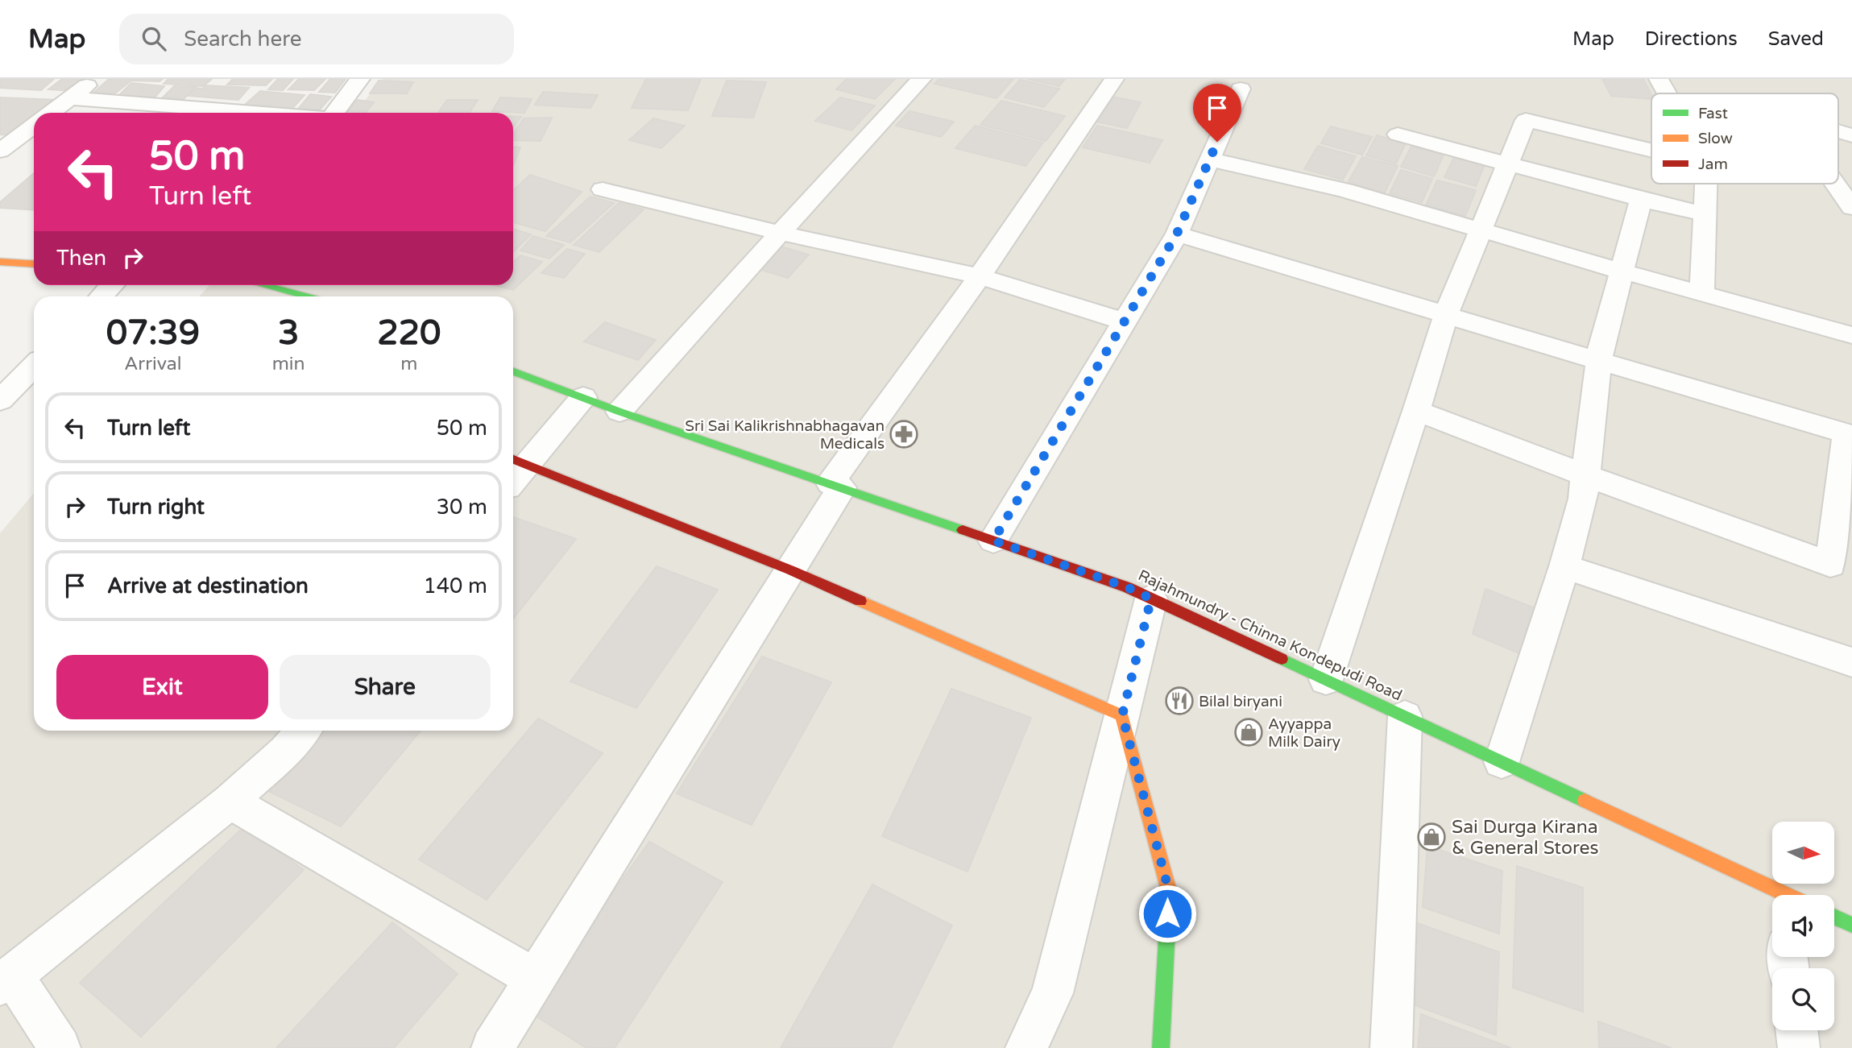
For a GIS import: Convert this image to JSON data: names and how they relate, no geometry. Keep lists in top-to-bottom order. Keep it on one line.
{"streets":{"main road":["Rajahmundry - Chinna Kondepudi Road"]},"places":{"pharmacy":["Sri Sai Kalikrishnabhagavan Medicals"],"restaurant":["Bilal biryani"],"shop":["Ayyappa Milk Dairy","Sai Durga Kirana & General Stores"]},"legend":["Fast","Slow","Jam"],"north":"right","page":{"header":"Map","search":"Search here","nav":["Map","Directions","Saved"],"turn":["50 m","Turn left"],"then":"Then","eta":["07:39","Arrival","3","min","220","m"],"list":[{"name":"Turn left","value":"50 m"},{"name":"Turn right","value":"30 m"},{"name":"Arrive at destination","value":"140 m"}],"buttons":["Exit","Share"]}}
